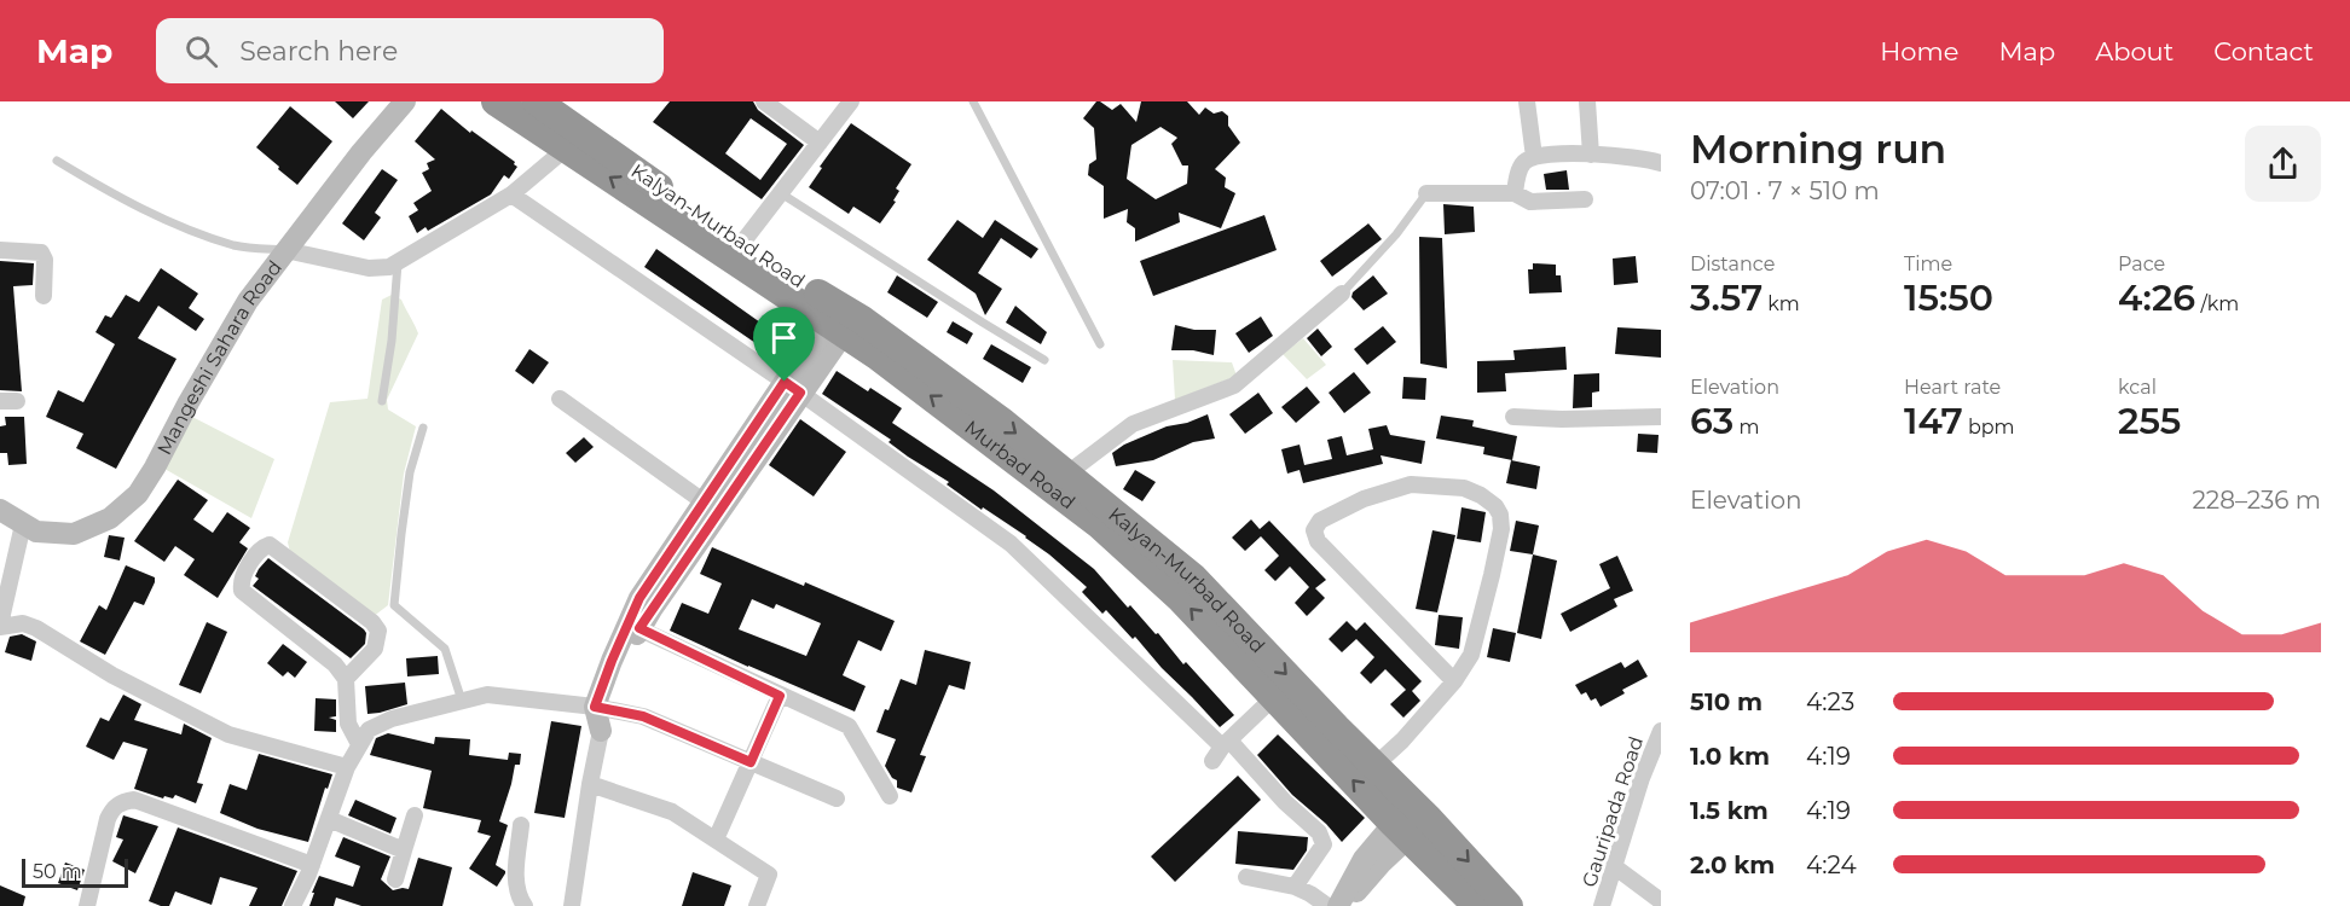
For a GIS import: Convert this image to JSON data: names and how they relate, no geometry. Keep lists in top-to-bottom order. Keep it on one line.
{"streets":{"highway":["Kalyan-Murbad Road","Murbad Road"],"street":["Mangeshi Sahara Road","Gauripada Road"]},"crossings":[["Kalyan-Murbad Road","Murbad Road"]],"one_way":["Kalyan-Murbad Road","Murbad Road"],"scale_bar":"50 m","page":{"header":"Map","search":"Search here","nav":["Home","Map","About","Contact"],"heading":["Morning run","07:01 · 7 × 510 m"],"stats":[["Distance","3.57 km"],["Time","15:50"],["Pace","4:26 /km"],["Elevation","63 m"],["Heart rate","147 bpm"],["kcal","255"]],"chart":["Elevation","228–236 m"],"list":[{"name":"510 m","note":"4:23"},{"name":"1.0 km","note":"4:19"},{"name":"1.5 km","note":"4:19"},{"name":"2.0 km","note":"4:24"}],"scale":"50 m"}}
